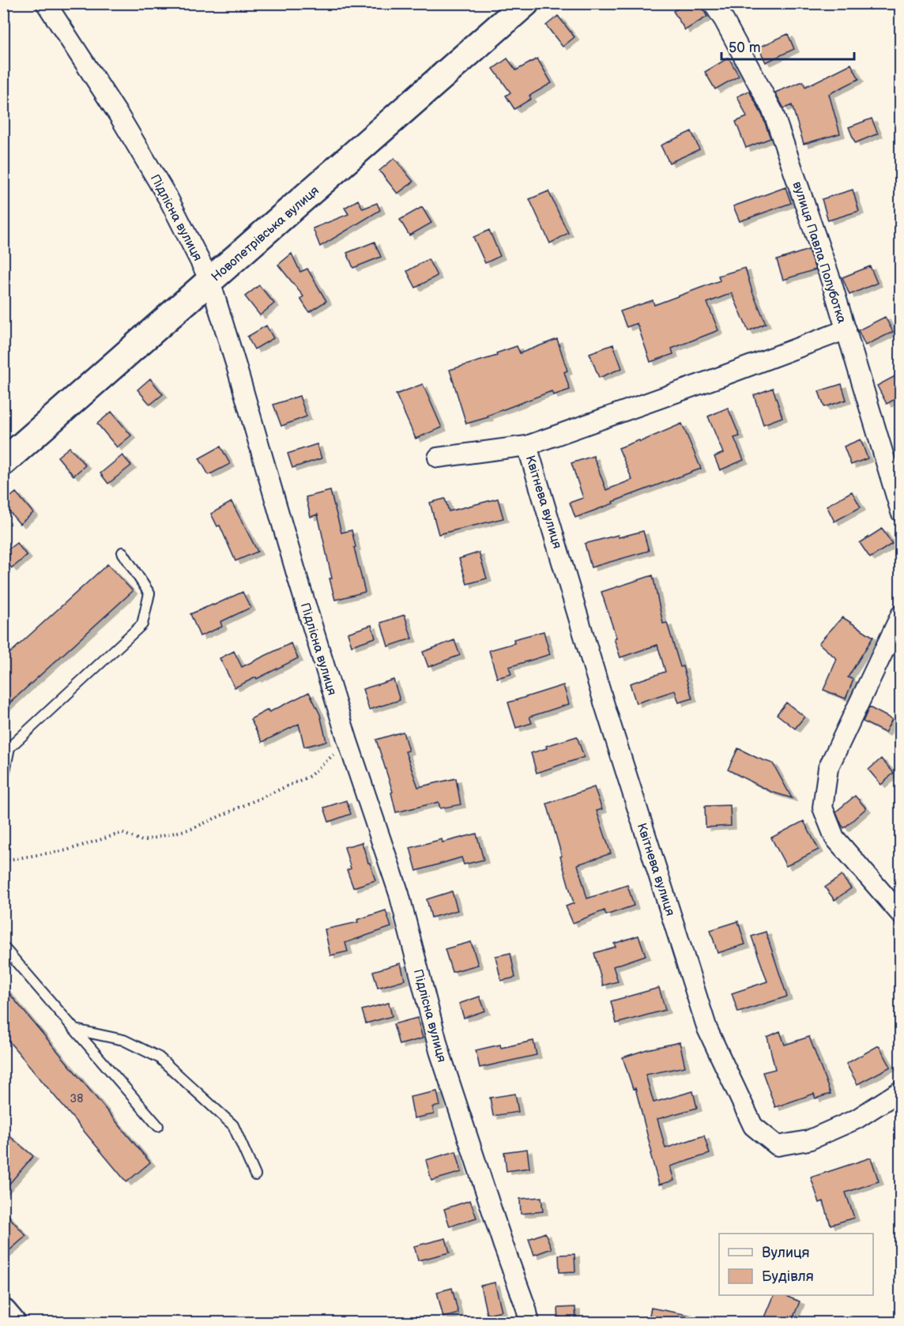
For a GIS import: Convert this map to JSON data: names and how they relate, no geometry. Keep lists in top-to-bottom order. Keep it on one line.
{"streets":{"street":["Підлісна вулиця","Новопетрівська вулиця","вулиця Павла Полуботка","Квітнева вулиця"]},"crossings":[["Підлісна вулиця","Новопетрівська вулиця"],["вулиця Павла Полуботка","Квітнева вулиця"]],"house_numbers":["38"],"legend":["Вулиця","Будівля"],"scale_bar":"50 m"}
